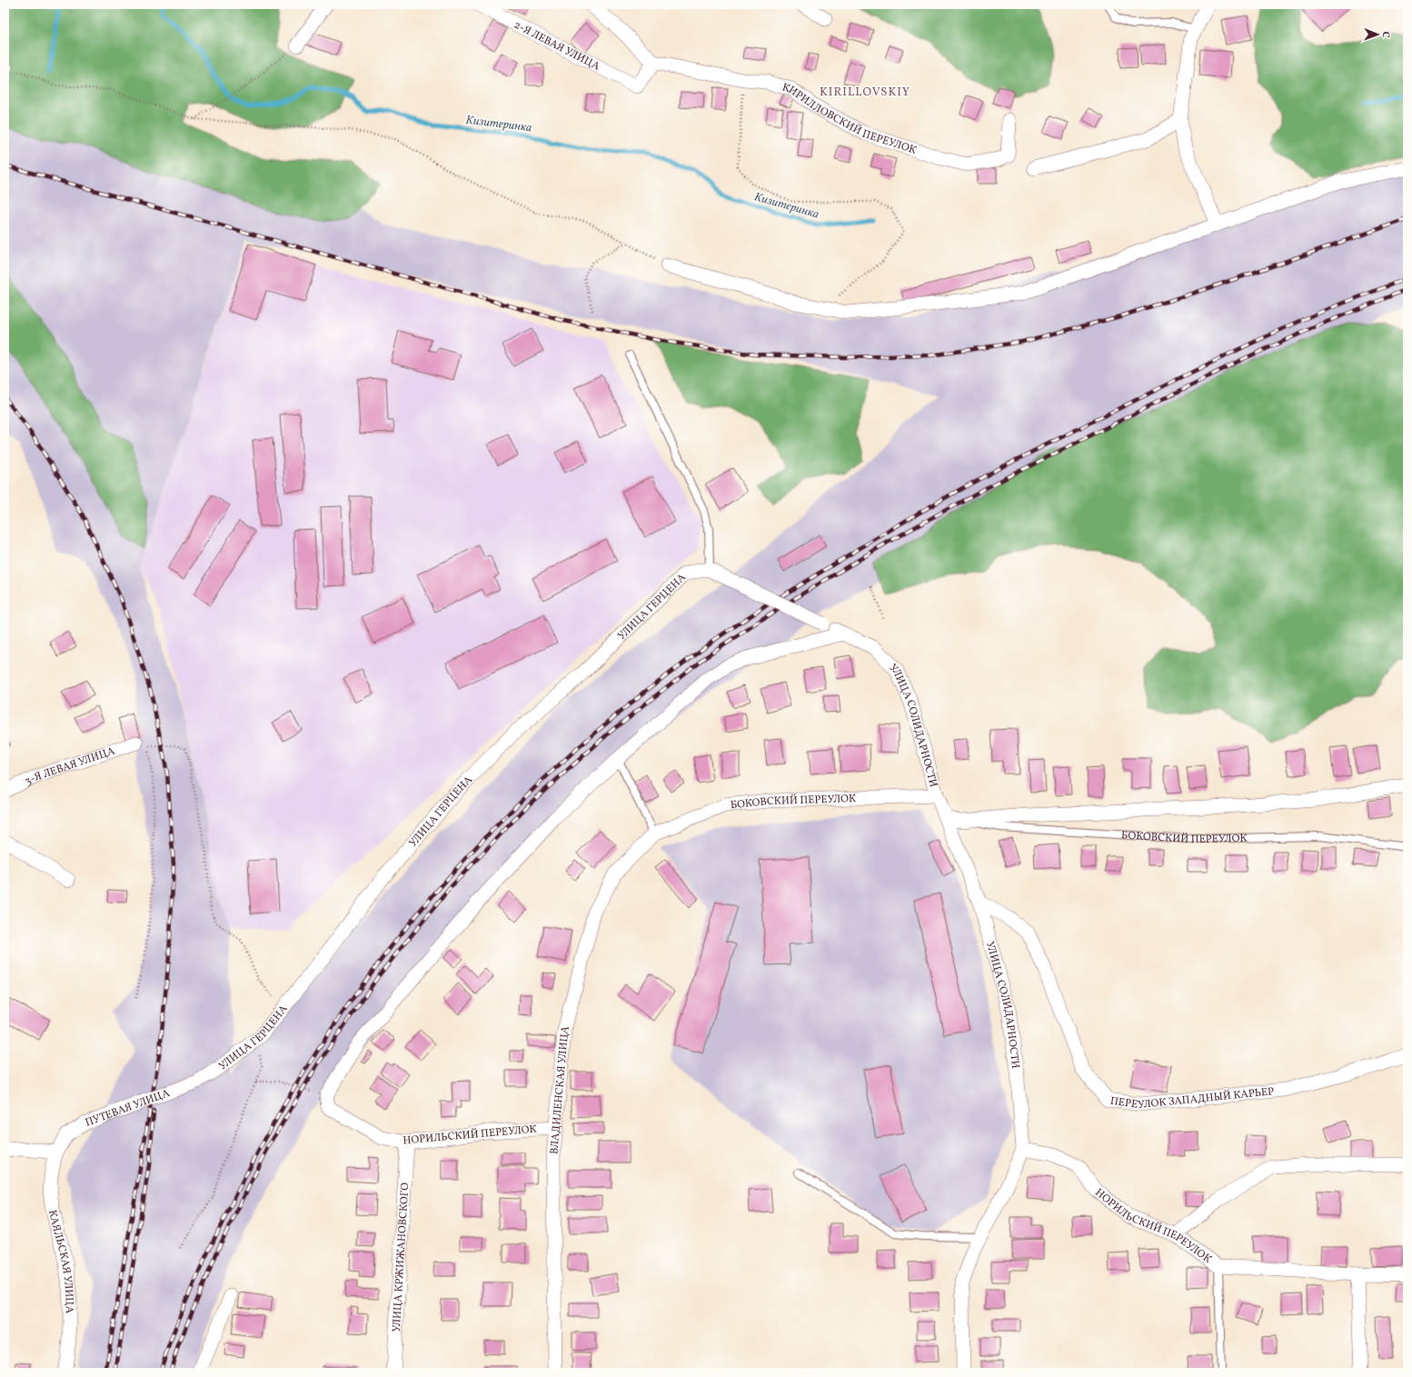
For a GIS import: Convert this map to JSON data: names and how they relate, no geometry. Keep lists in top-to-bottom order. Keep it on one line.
{"streets":{"street":["2-Я ЛЕВАЯ УЛИЦА","КИРИЛЛОВСКИЙ ПЕРЕУЛОК","УЛИЦА ГЕРЦЕНА","УЛИЦА СОЛИДАРНОСТИ","3-Я ЛЕВАЯ УЛИЦА","БОКОВСКИЙ ПЕРЕУЛОК","ВЛАДИЛЕНСКАЯ УЛИЦА","ПЕРЕУЛОК ЗАПАДНЫЙ КАРЬЕР","ПУТЕВАЯ УЛИЦА","НОРИЛЬСКИЙ ПЕРЕУЛОК","УЛИЦА КРЖИЖАНОВСКОГО","КАЯЛЬСКАЯ УЛИЦА"]},"crossings":[["2-Я ЛЕВАЯ УЛИЦА","КИРИЛЛОВСКИЙ ПЕРЕУЛОК"],["УЛИЦА ГЕРЦЕНА","ПУТЕВАЯ УЛИЦА"],["УЛИЦА СОЛИДАРНОСТИ","БОКОВСКИЙ ПЕРЕУЛОК"],["УЛИЦА СОЛИДАРНОСТИ","ПЕРЕУЛОК ЗАПАДНЫЙ КАРЬЕР"],["УЛИЦА СОЛИДАРНОСТИ","НОРИЛЬСКИЙ ПЕРЕУЛОК"],["БОКОВСКИЙ ПЕРЕУЛОК","ВЛАДИЛЕНСКАЯ УЛИЦА"],["ВЛАДИЛЕНСКАЯ УЛИЦА","НОРИЛЬСКИЙ ПЕРЕУЛОК"],["ПУТЕВАЯ УЛИЦА","КАЯЛЬСКАЯ УЛИЦА"],["НОРИЛЬСКИЙ ПЕРЕУЛОК","УЛИЦА КРЖИЖАНОВСКОГО"]],"districts":["KIRILLOVSKIY"],"water":["Кизитеринка"],"north":"right"}
